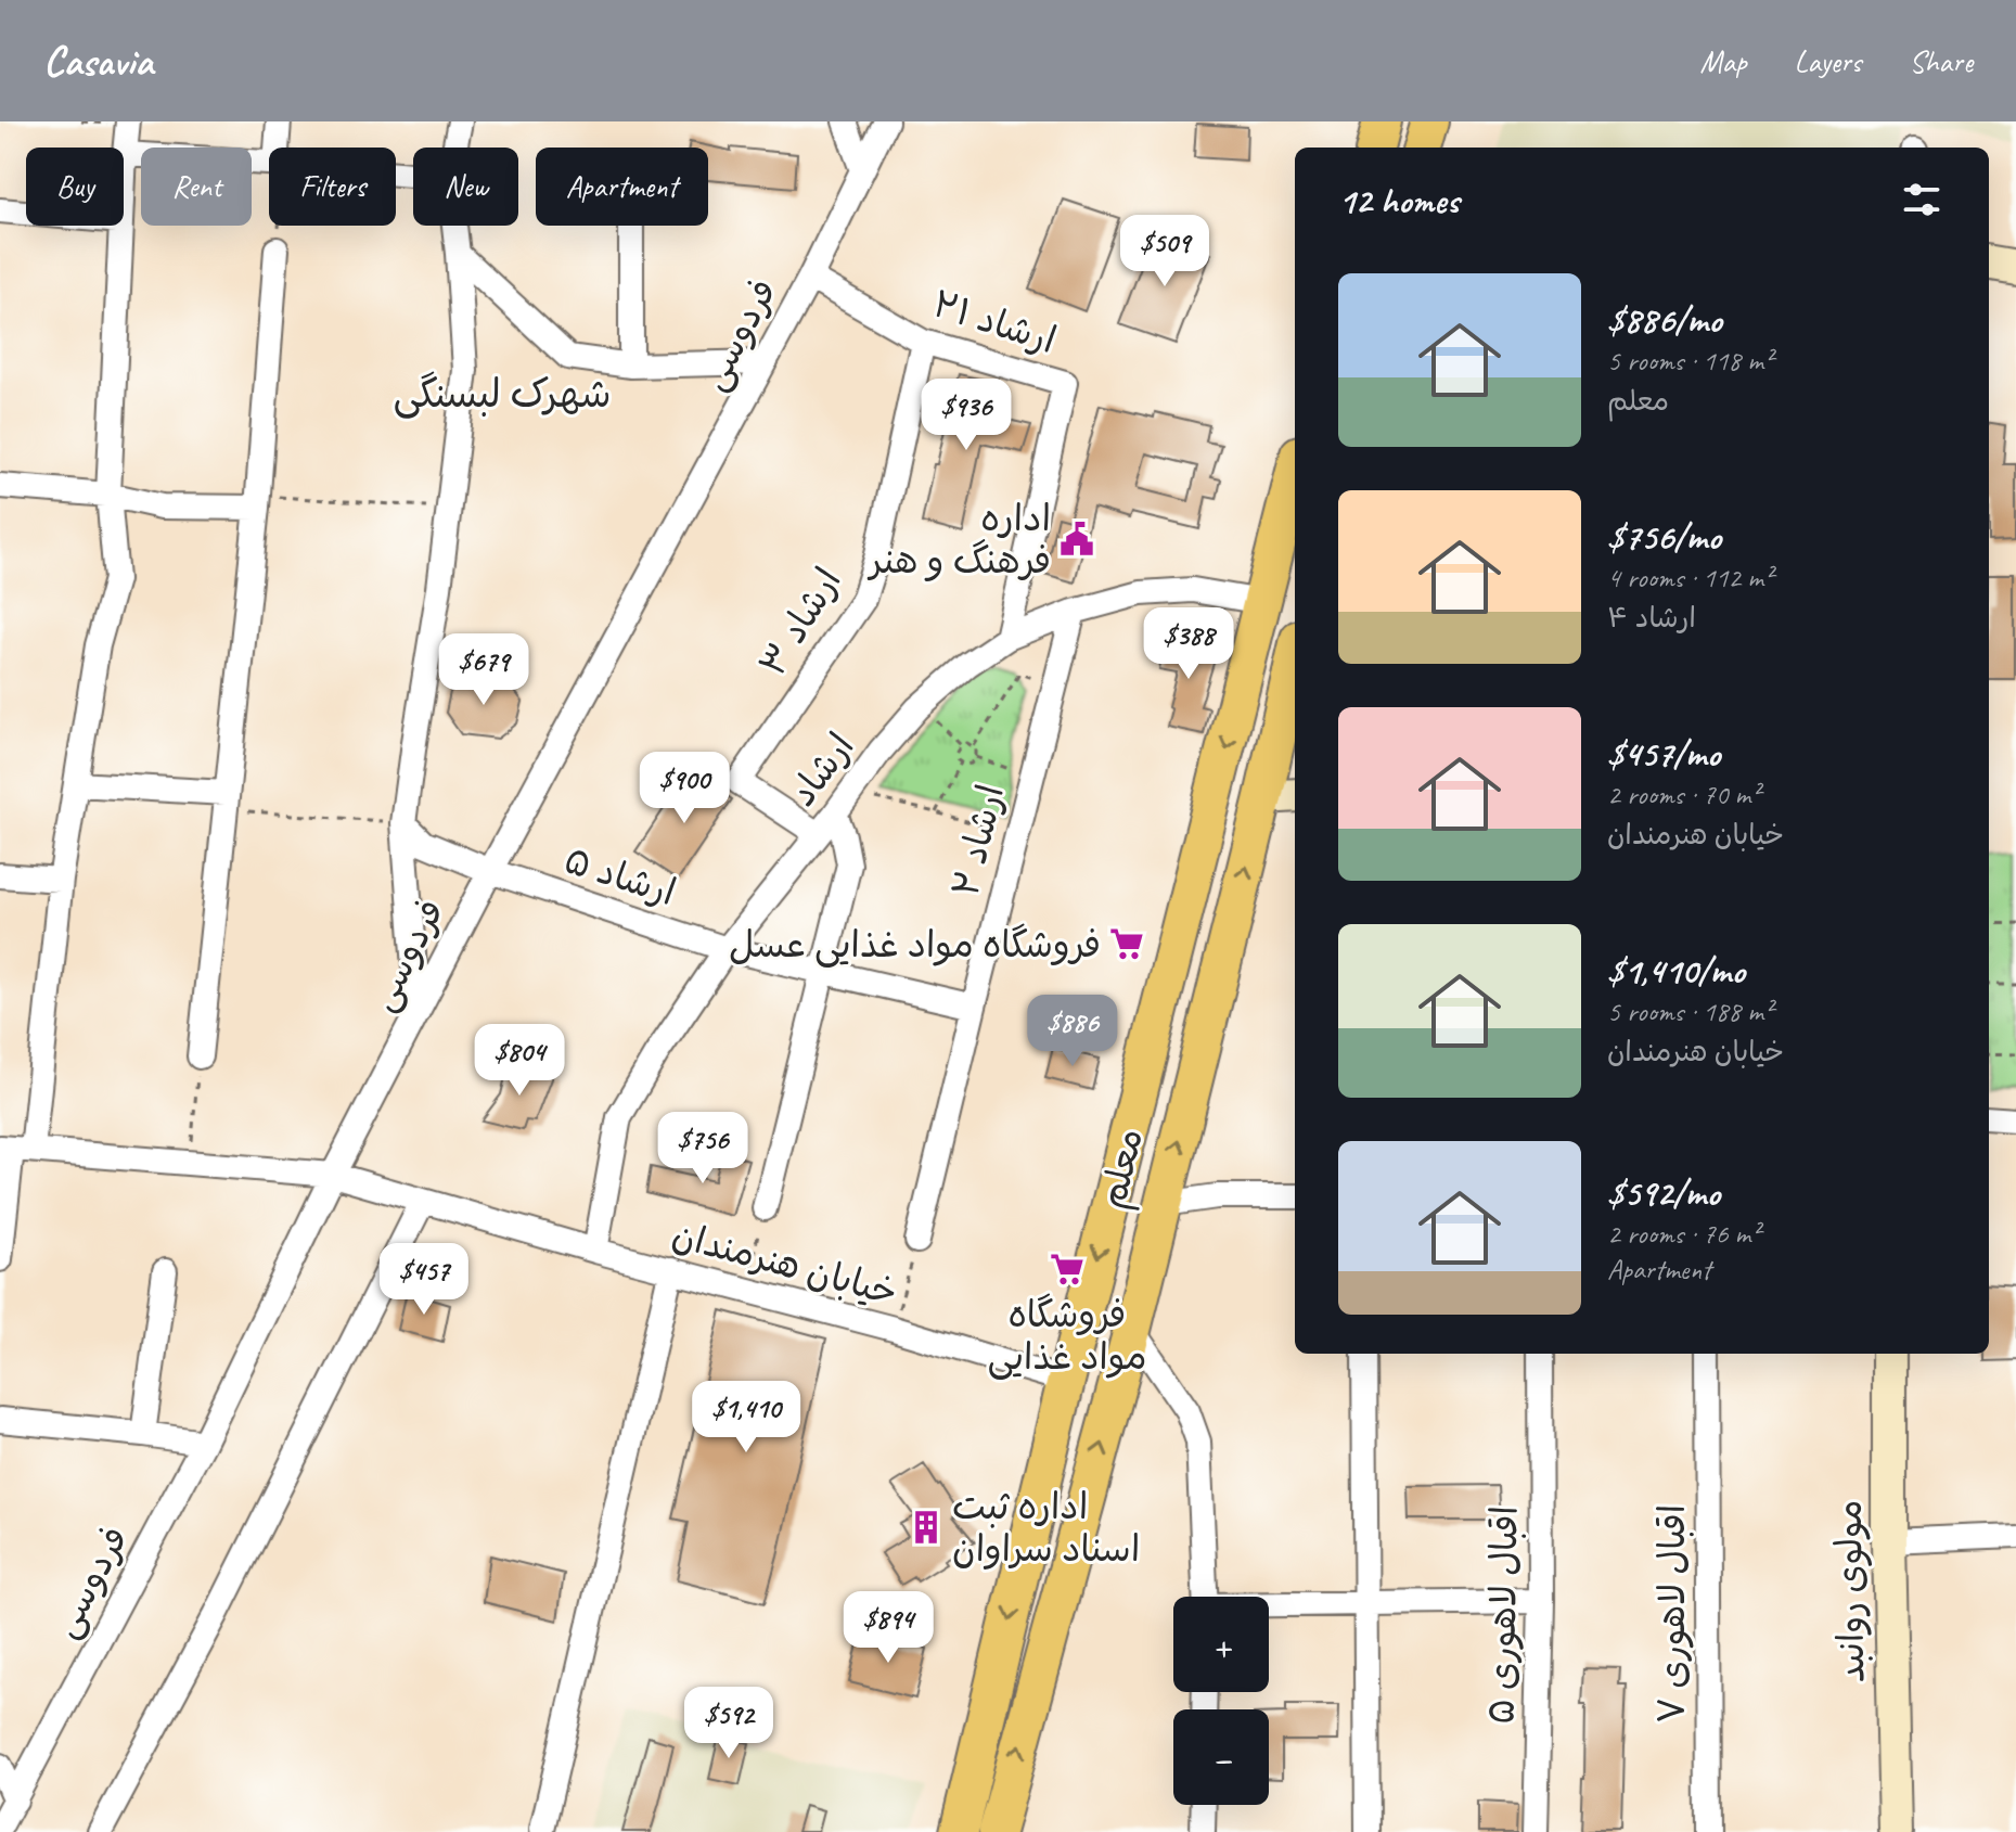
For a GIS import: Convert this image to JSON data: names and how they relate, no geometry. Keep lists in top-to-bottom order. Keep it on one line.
{"streets":{"main road":["معلم"],"street":["ارشاد ۲۱","فردوسی","ارشاد ۳","ارشاد","ارشاد ۲","ارشاد ۵","خیابان هنرمندان","مولوی روانبد","اقبال لاهوری ۷","اقبال لاهوری ۵"]},"crossings":[["ارشاد ۲۱","فردوسی"],["ارشاد ۲۱","ارشاد ۳"],["ارشاد ۲۱","ارشاد"],["فردوسی","ارشاد ۵"],["فردوسی","خیابان هنرمندان"],["ارشاد ۳","ارشاد"],["ارشاد","ارشاد ۲"],["ارشاد","ارشاد ۵"],["ارشاد","معلم"],["ارشاد","خیابان هنرمندان"],["ارشاد ۲","ارشاد ۵"],["معلم","خیابان هنرمندان"]],"districts":["شهرک لبسنگی"],"places":{"public building":["اداره فرهنگ و هنر"],"supermarket":["فروشگاه مواد غذایی عسل","فروشگاه مواد غذایی"],"building":["اداره ثبت اسناد سراوان"]},"page":{"header":"Casavia","nav":["Map","Layers","Share"],"chip":["Buy","Rent","Filters","New","Apartment"],"heading":"12 homes","price":["$509","$936","$388","$679","$900","$886","$804","$756","$457","$1,410","$894","$592"],"list":[{"name":"$886/mo","note":"5 rooms · 118 m² · معلم"},{"name":"$756/mo","note":"4 rooms · 112 m² · ارشاد ۴"},{"name":"$457/mo","note":"2 rooms · 70 m² · خیابان هنرمندان"},{"name":"$1,410/mo","note":"5 rooms · 188 m² · خیابان هنرمندان"},{"name":"$592/mo","note":"2 rooms · 76 m² · Apartment"}],"map_buttons":["+","−"]}}
